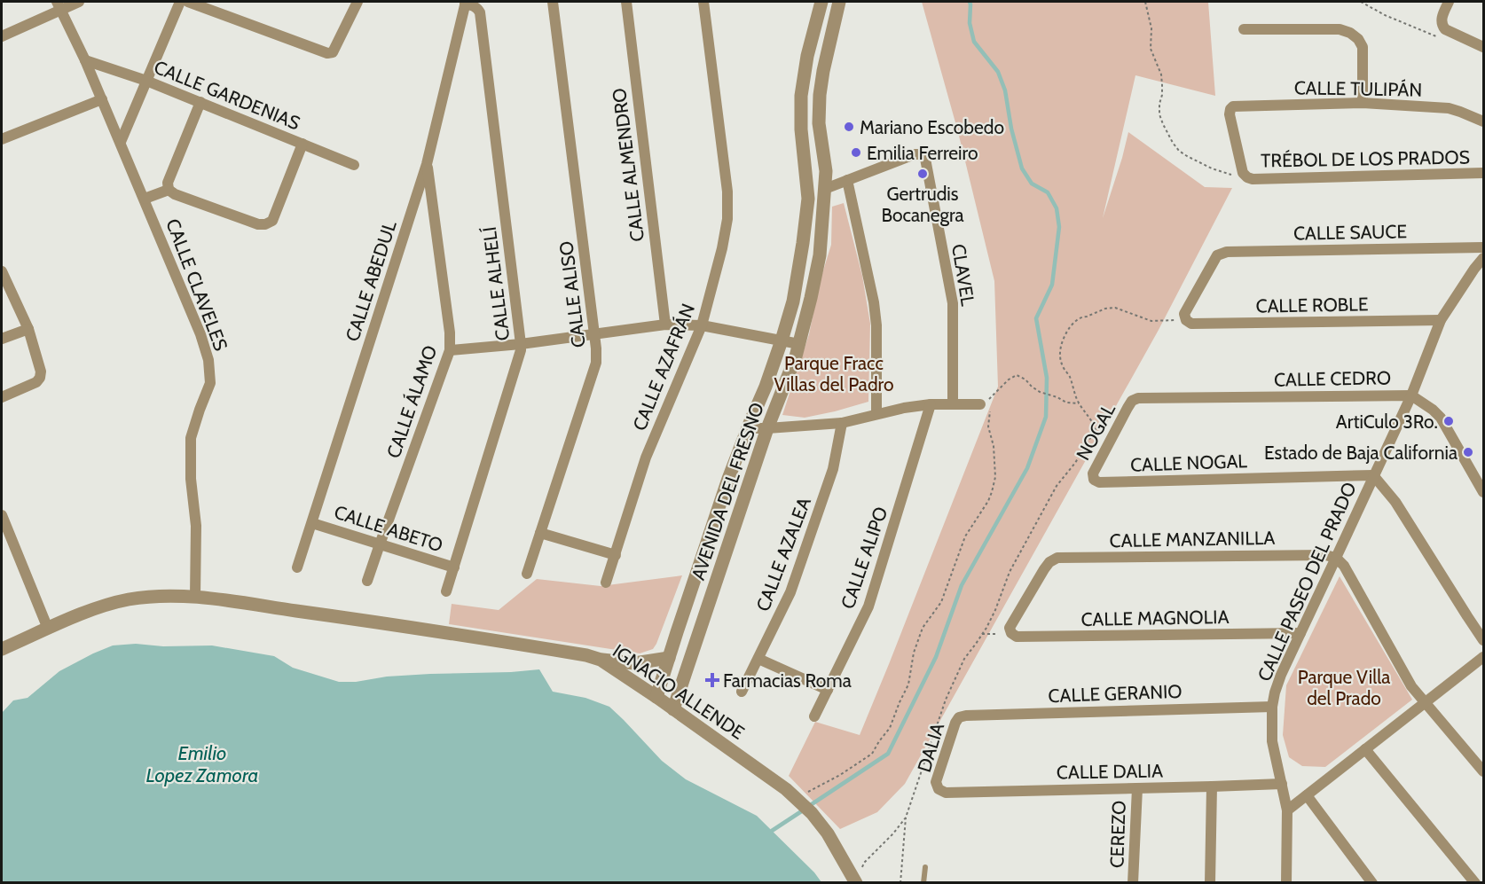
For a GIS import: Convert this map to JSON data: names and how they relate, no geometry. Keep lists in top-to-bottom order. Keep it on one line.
{"streets":{"street":["CALLE TULIPÁN","CALLE GARDENIAS","TRÉBOL DE LOS PRADOS","CALLE ALMENDRO","CALLE SAUCE","CLAVEL","CALLE ABEDUL","CALLE ALHELÍ","CALLE CLAVELES","CALLE ALISO","CALLE ROBLE","CALLE AZAFRÁN","CALLE CEDRO","CALLE ÁLAMO","NOGAL","CALLE NOGAL","AVENIDA DEL FRESNO","CALLE ABETO","CALLE MANZANILLA","CALLE AZALEA","CALLE ALIPO","CALLE PASEO DEL PRADO","CALLE MAGNOLIA","IGNACIO ALLENDE","CALLE GERANIO","DALIA","CALLE DALIA","CEREZO"]},"crossings":[["CALLE TULIPÁN","TRÉBOL DE LOS PRADOS"],["CALLE GARDENIAS","CALLE CLAVELES"],["CALLE SAUCE","CALLE ROBLE"],["CALLE ABEDUL","CALLE ALHELÍ"],["CALLE ABEDUL","CALLE ÁLAMO"],["CALLE ABEDUL","CALLE ABETO"],["CALLE ALHELÍ","CALLE ABETO"],["CALLE CLAVELES","IGNACIO ALLENDE"],["CALLE ROBLE","CALLE PASEO DEL PRADO"],["CALLE CEDRO","NOGAL"],["CALLE CEDRO","CALLE PASEO DEL PRADO"],["CALLE ÁLAMO","CALLE ABETO"],["NOGAL","CALLE NOGAL"],["CALLE NOGAL","CALLE PASEO DEL PRADO"],["AVENIDA DEL FRESNO","IGNACIO ALLENDE"],["CALLE MANZANILLA","CALLE PASEO DEL PRADO"],["CALLE MANZANILLA","CALLE MAGNOLIA"],["CALLE PASEO DEL PRADO","CALLE MAGNOLIA"],["CALLE PASEO DEL PRADO","CALLE GERANIO"],["CALLE PASEO DEL PRADO","CALLE DALIA"],["CALLE GERANIO","DALIA"],["DALIA","CALLE DALIA"],["CALLE DALIA","CEREZO"]],"water":["Emilio Lopez Zamora"],"parks":["Parque Fracc Villas del Padro","Parque Villa del Prado"],"places":{"other":["Mariano Escobedo","Emilia Ferreiro","Gertrudis Bocanegra","ArtiCulo 3Ro.","Estado de Baja California"],"health":["Farmacias Roma"]}}
